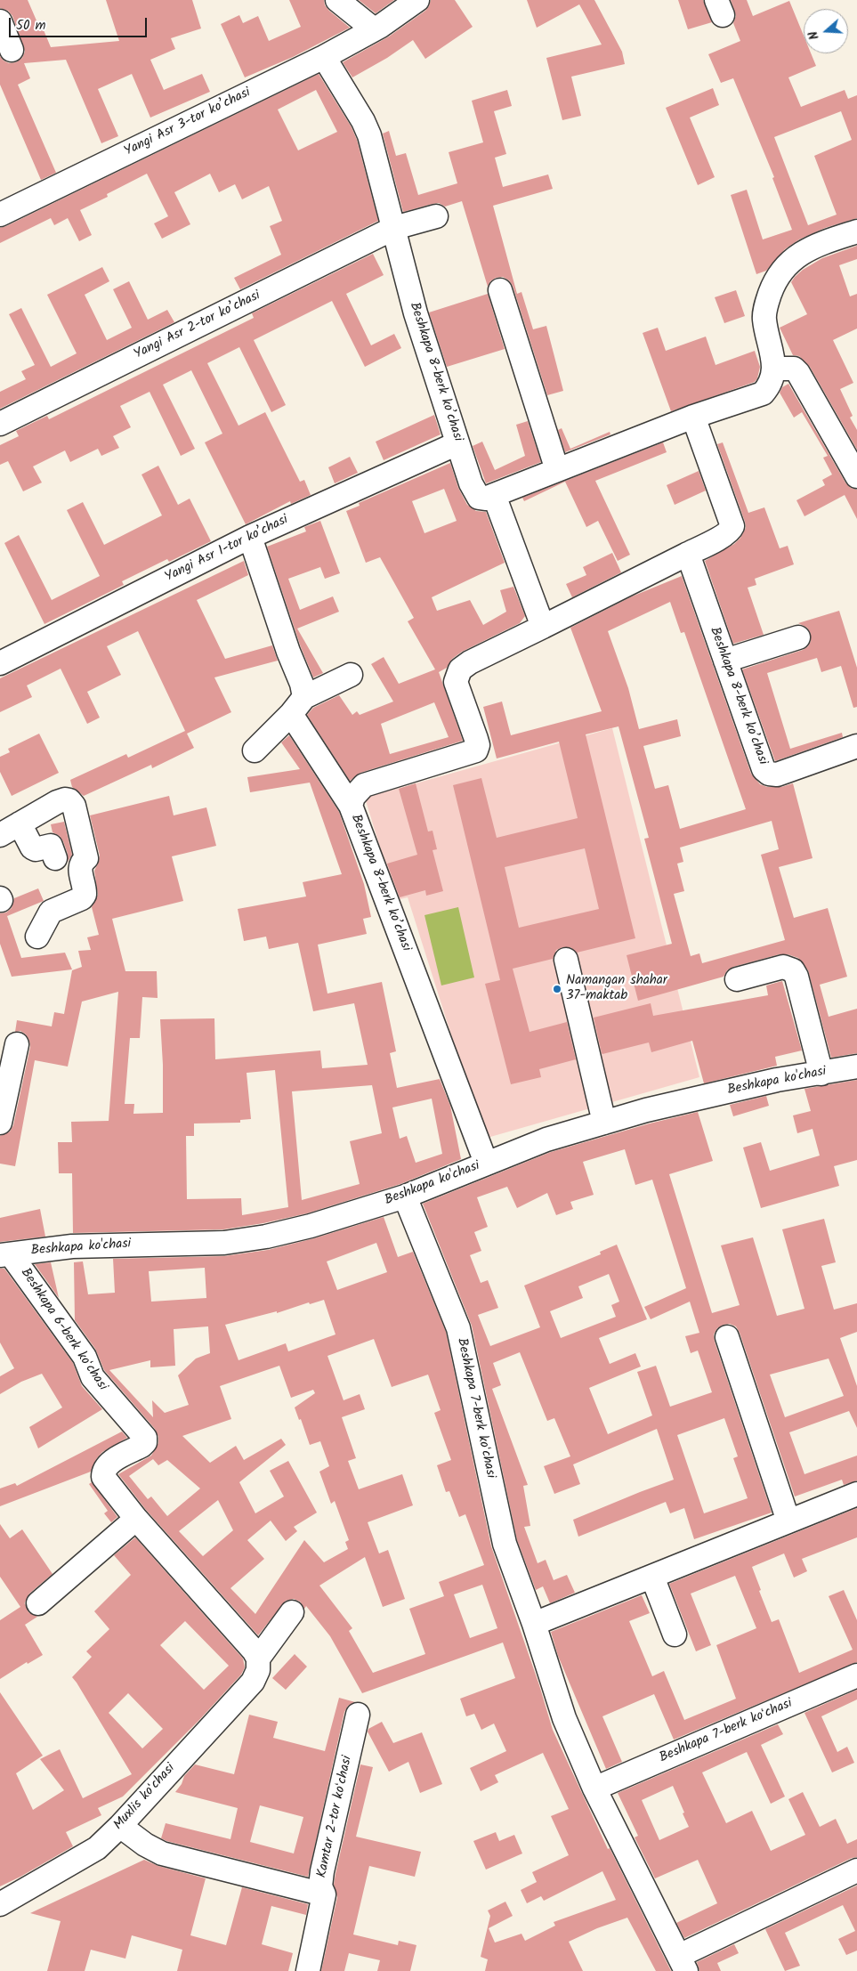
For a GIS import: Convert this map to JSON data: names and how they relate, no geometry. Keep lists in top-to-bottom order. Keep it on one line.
{"streets":{"street":["Yangi Asr 3-tor koʼchasi","Yangi Asr 2-tor koʼchasi","Beshkapa 8-berk koʼchasi","Yangi Asr 1-tor koʼchasi","Beshkapa ko'chasi","Beshkapa 6-berk koʻchasi","Beshkapa 7-berk koʻchasi","Muxlis koʻchasi","Kamtar 2-tor koʻchasi"]},"crossings":[["Yangi Asr 3-tor koʼchasi","Beshkapa 8-berk koʼchasi"],["Yangi Asr 2-tor koʼchasi","Beshkapa 8-berk koʼchasi"],["Beshkapa 8-berk koʼchasi","Yangi Asr 1-tor koʼchasi"],["Beshkapa 8-berk koʼchasi","Beshkapa ko'chasi"],["Beshkapa ko'chasi","Beshkapa 6-berk koʻchasi"],["Beshkapa ko'chasi","Beshkapa 7-berk koʻchasi"],["Beshkapa 6-berk koʻchasi","Muxlis koʻchasi"]],"places":["Namangan shahar 37-maktab"],"scale_bar":"50 m","north":"left"}
